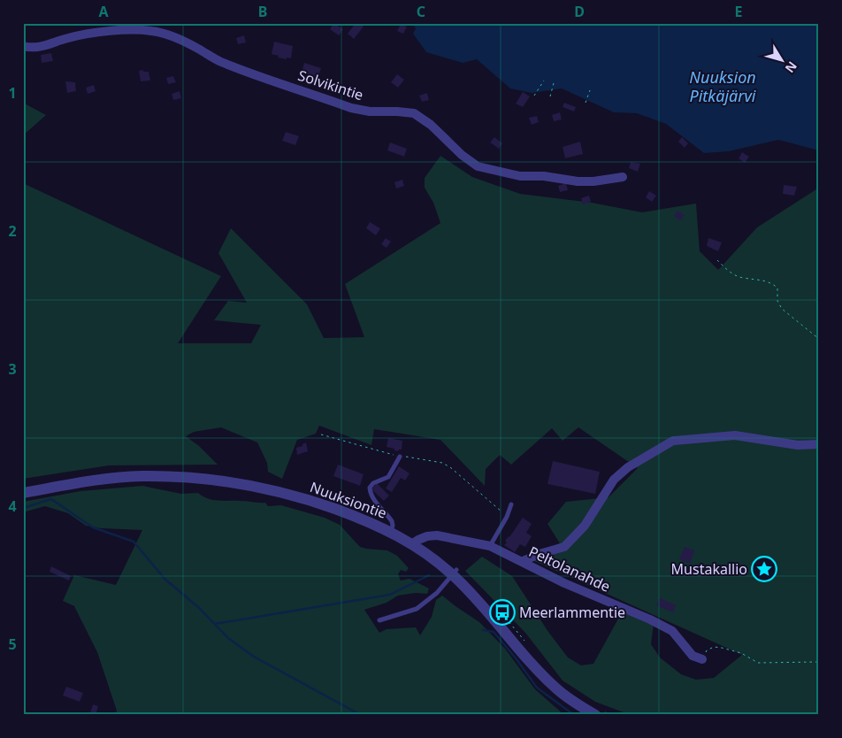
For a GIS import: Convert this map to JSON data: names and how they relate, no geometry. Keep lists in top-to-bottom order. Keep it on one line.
{"streets":{"street":["Solvikintie","Nuuksiontie","Peltolanahde"]},"crossings":[["Nuuksiontie","Peltolanahde"]],"water":["Nuuksion Pitkäjärvi"],"places":{"place":["Mustakallio"],"bus stop":["Meerlammentie"]},"north":"bottom right","grid":{"columns":["A","B","C","D","E"],"rows":["1","2","3","4","5"]}}
